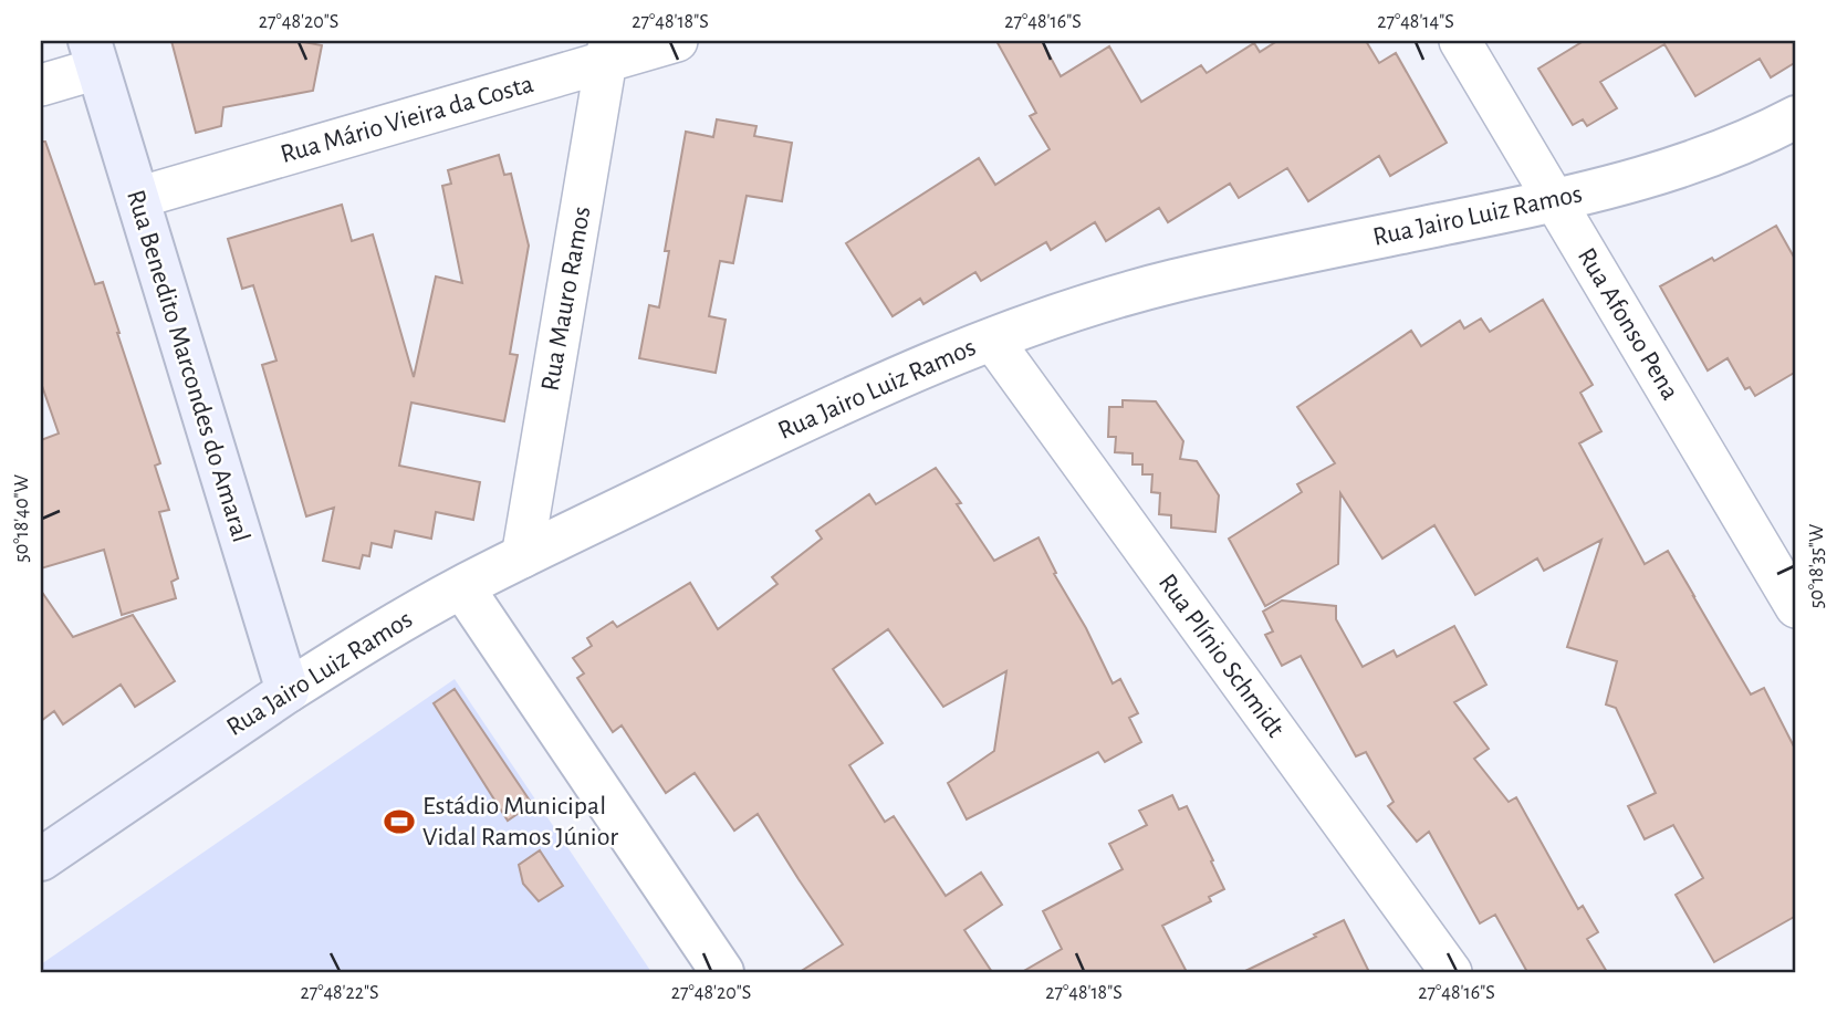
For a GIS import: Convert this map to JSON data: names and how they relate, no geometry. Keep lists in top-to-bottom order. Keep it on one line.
{"streets":{"main road":["Rua Jairo Luiz Ramos","Rua Benedito Marcondes do Amaral"],"street":["Rua Mário Vieira da Costa","Rua Mauro Ramos","Rua Afonso Pena","Rua Plínio Schmidt"]},"crossings":[["Rua Mário Vieira da Costa","Rua Mauro Ramos"],["Rua Mário Vieira da Costa","Rua Benedito Marcondes do Amaral"],["Rua Jairo Luiz Ramos","Rua Mauro Ramos"],["Rua Jairo Luiz Ramos","Rua Afonso Pena"],["Rua Jairo Luiz Ramos","Rua Benedito Marcondes do Amaral"],["Rua Jairo Luiz Ramos","Rua Plínio Schmidt"]],"places":{"sports":["Estádio Municipal Vidal Ramos Júnior"]},"coordinates":["27°48'20\"S","27°48'18\"S","27°48'16\"S","27°48'14\"S","50°18'40\"W","50°18'35\"W","27°48'22\"S"]}
